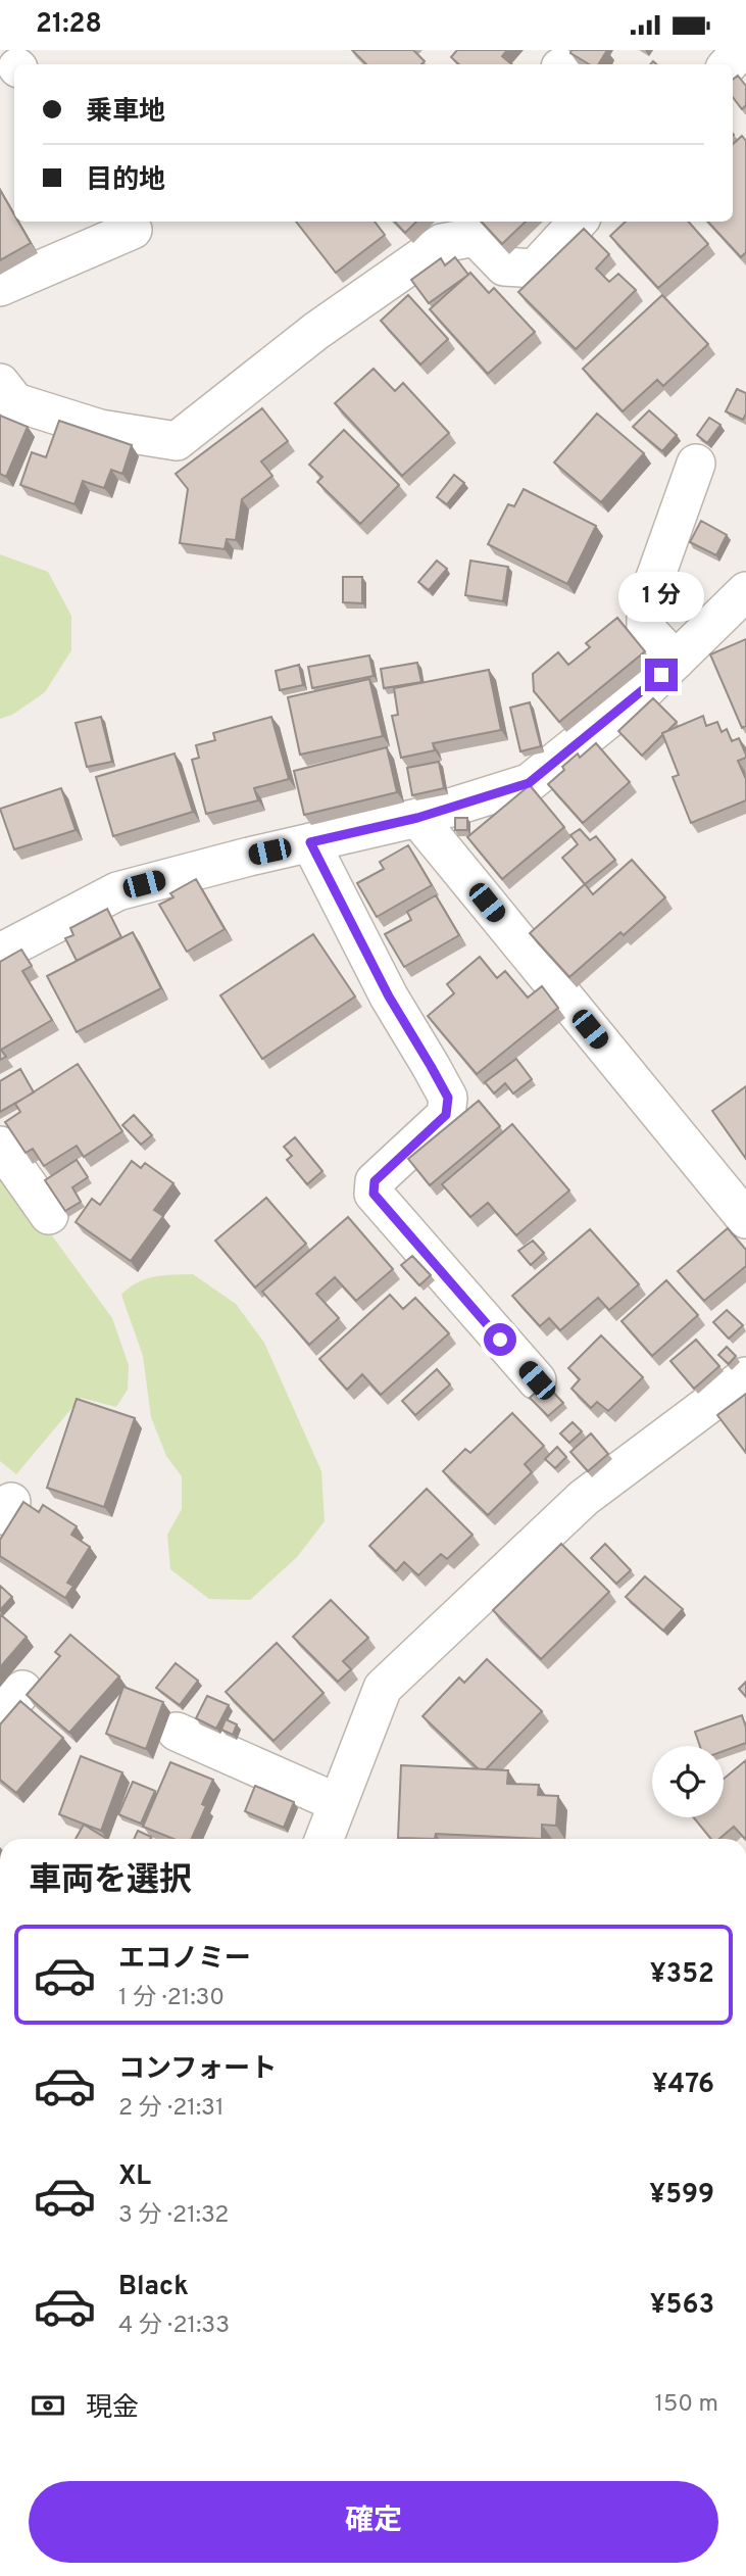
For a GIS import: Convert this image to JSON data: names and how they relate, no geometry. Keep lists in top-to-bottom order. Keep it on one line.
{"page":{"status":"21:28","banner":["乗車地","目的地"],"bubble":"1 分","heading":"車両を選択","list":[{"name":"エコノミー","note":"1 分 · 21:30","value":"¥352"},{"name":"コンフォート","note":"2 分 · 21:31","value":"¥476"},{"name":"XL","note":"3 分 · 21:32","value":"¥599"},{"name":"Black","note":"4 分 · 21:33","value":"¥563"}],"pay":["現金","150 m"],"buttons":"確定"}}
